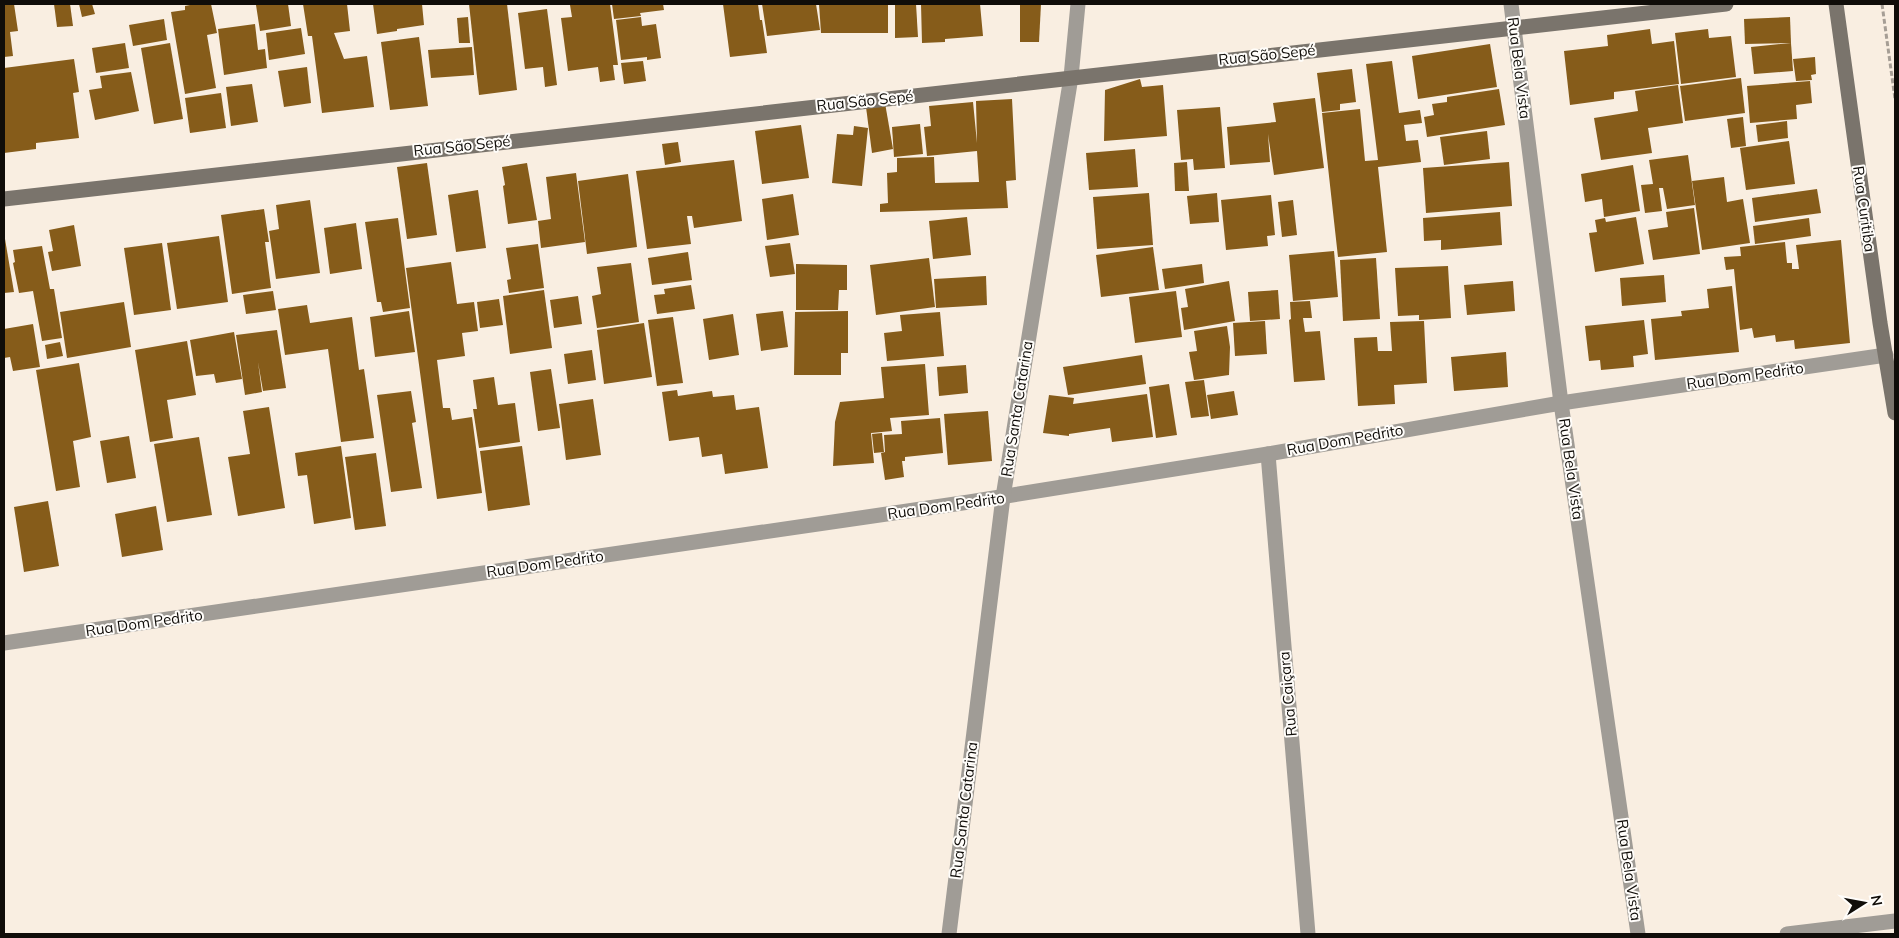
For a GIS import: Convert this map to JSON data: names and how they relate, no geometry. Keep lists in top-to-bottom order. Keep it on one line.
{"streets":{"street":["Rua São Sepé","Rua Bela Vista","Rua Curitiba","Rua Dom Pedrito","Rua Santa Catarina","Rua Caiçara"]},"crossings":[["Rua São Sepé","Rua Bela Vista"],["Rua São Sepé","Rua Santa Catarina"],["Rua Bela Vista","Rua Dom Pedrito"],["Rua Curitiba","Rua Dom Pedrito"],["Rua Dom Pedrito","Rua Santa Catarina"],["Rua Dom Pedrito","Rua Caiçara"]],"north":"right"}
